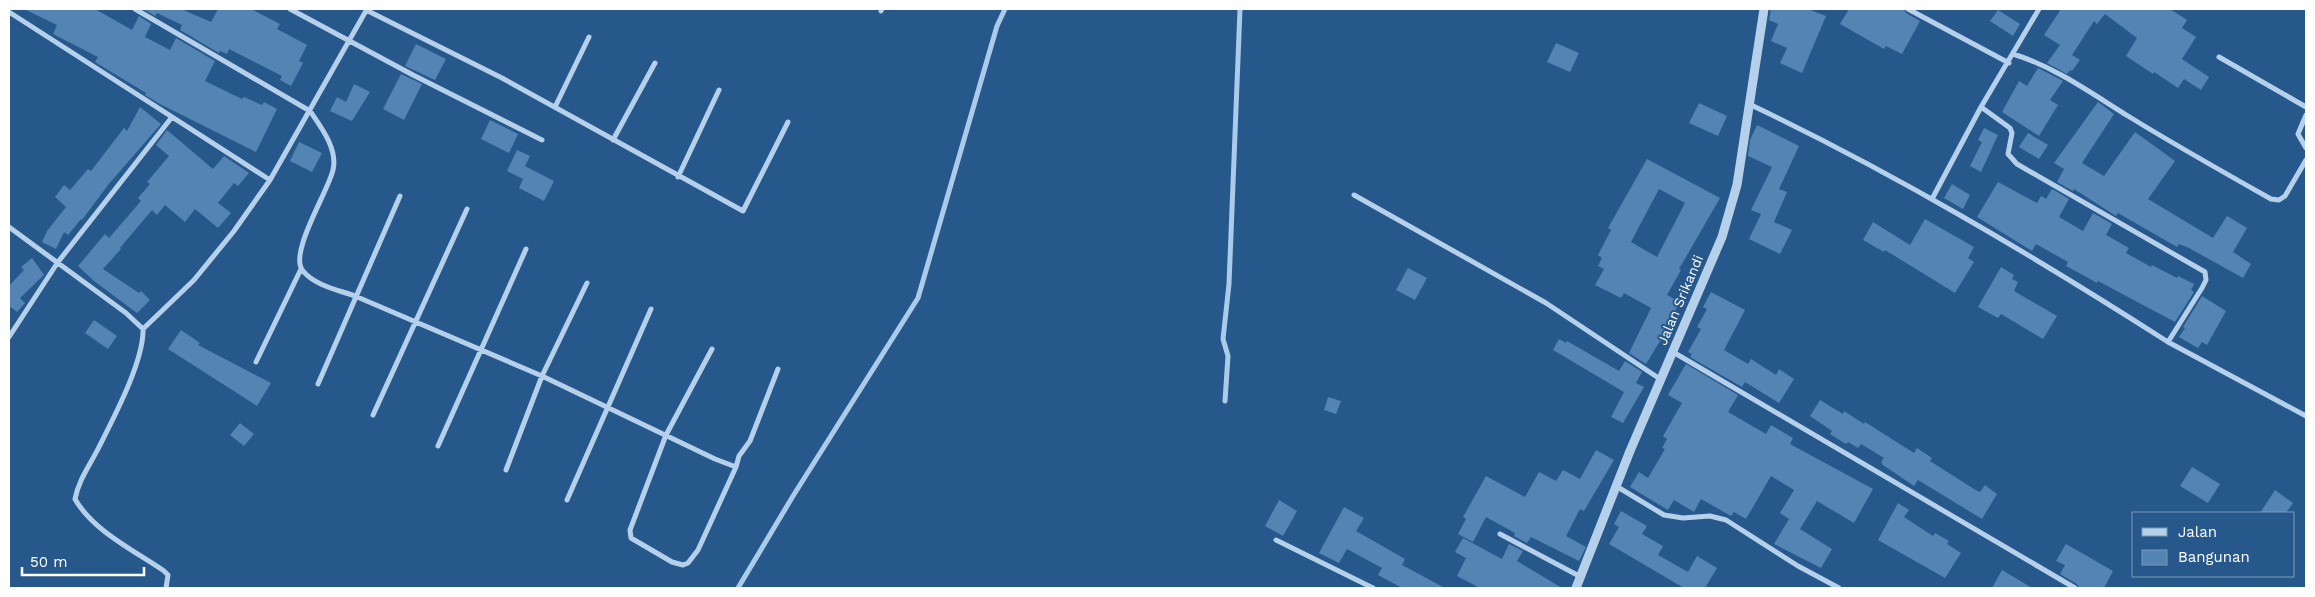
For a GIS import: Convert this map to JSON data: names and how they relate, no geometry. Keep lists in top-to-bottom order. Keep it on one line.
{"streets":{"street":["Jalan Srikandi"]},"legend":["Jalan","Bangunan"],"scale_bar":"50 m"}
